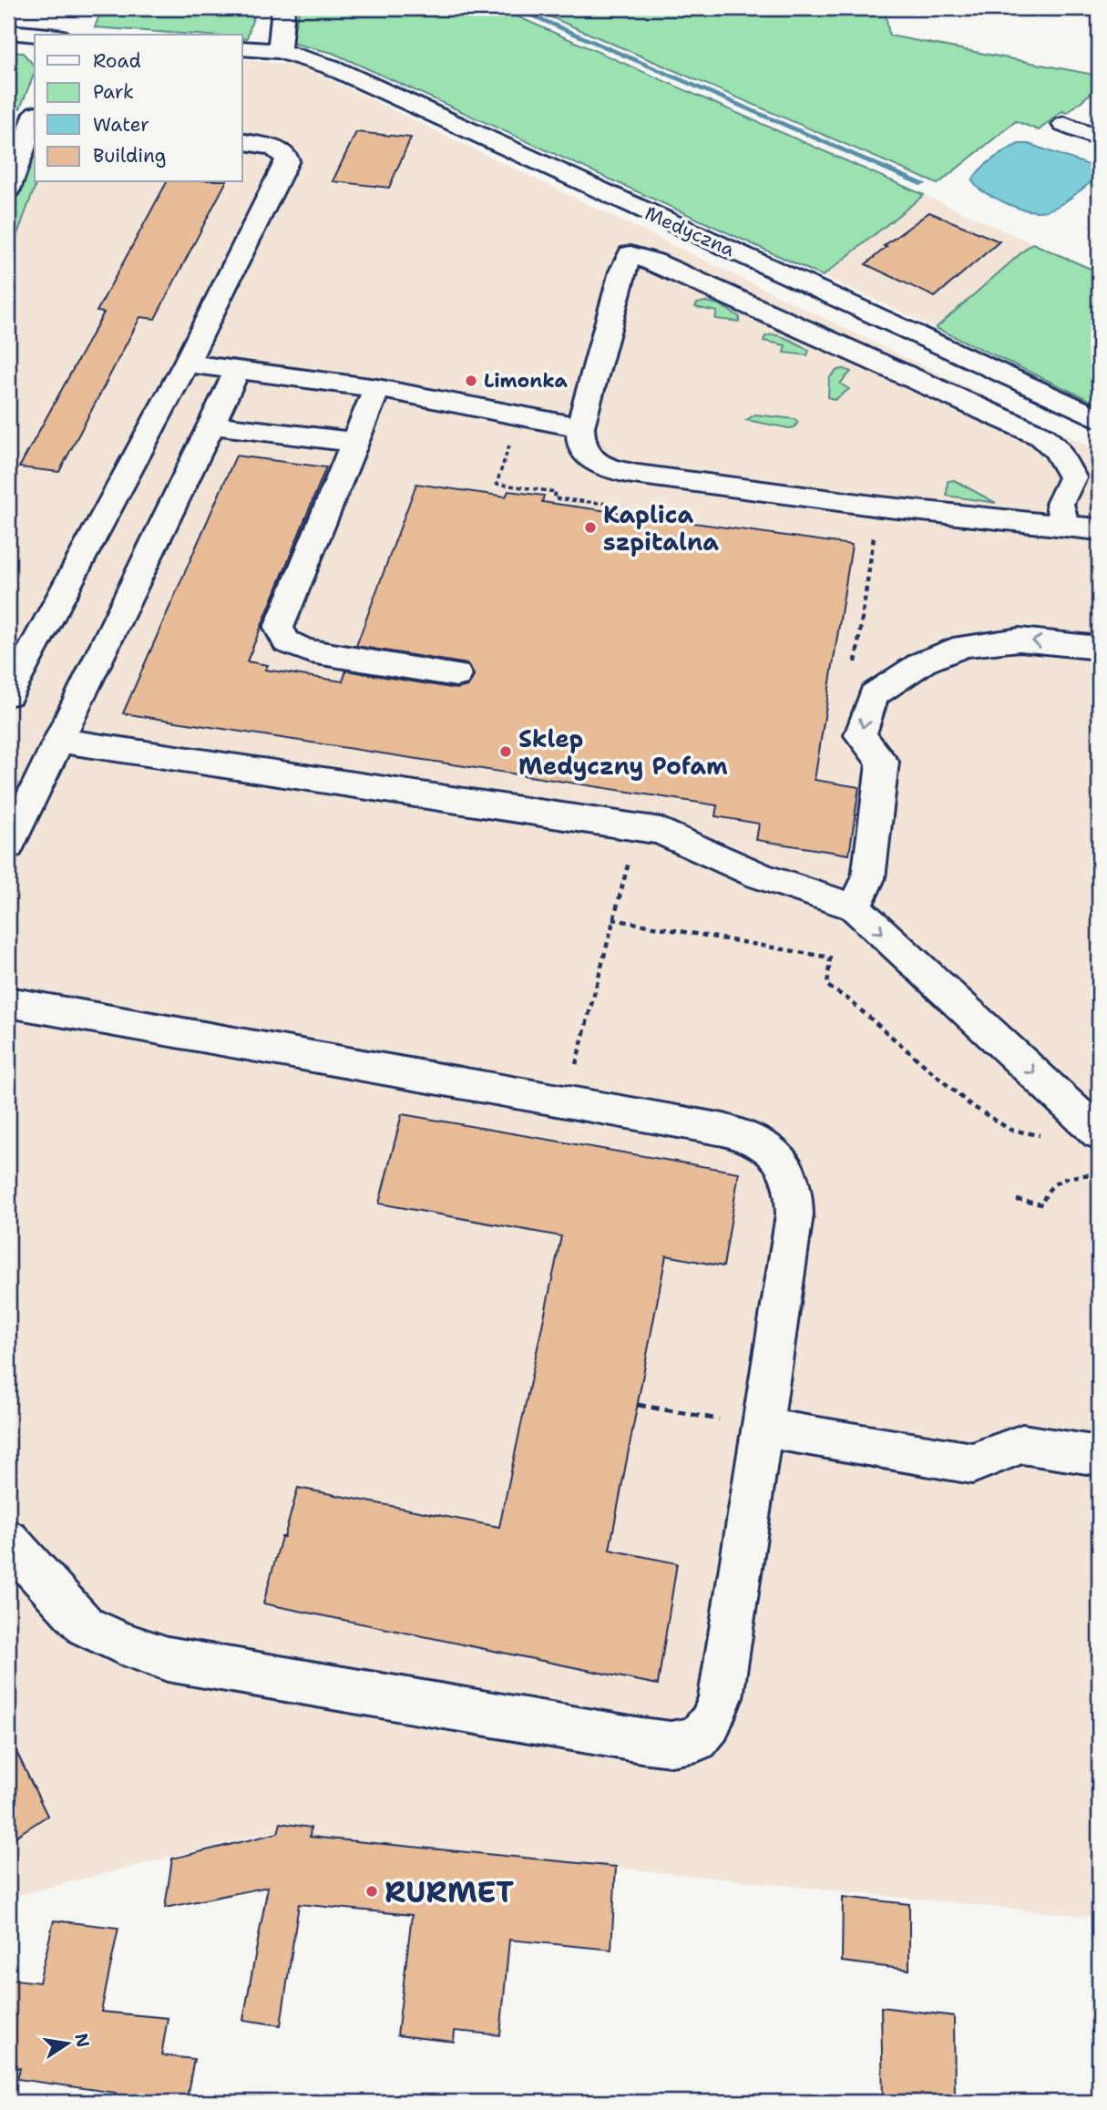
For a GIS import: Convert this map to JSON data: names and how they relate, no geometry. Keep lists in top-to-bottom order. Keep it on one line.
{"streets":{"street":["Medyczna"]},"places":["Limonka","Kaplica szpitalna","Sklep Medyczny Pofam","RURMET"],"legend":["Road","Park","Water","Building"],"north":"right"}
